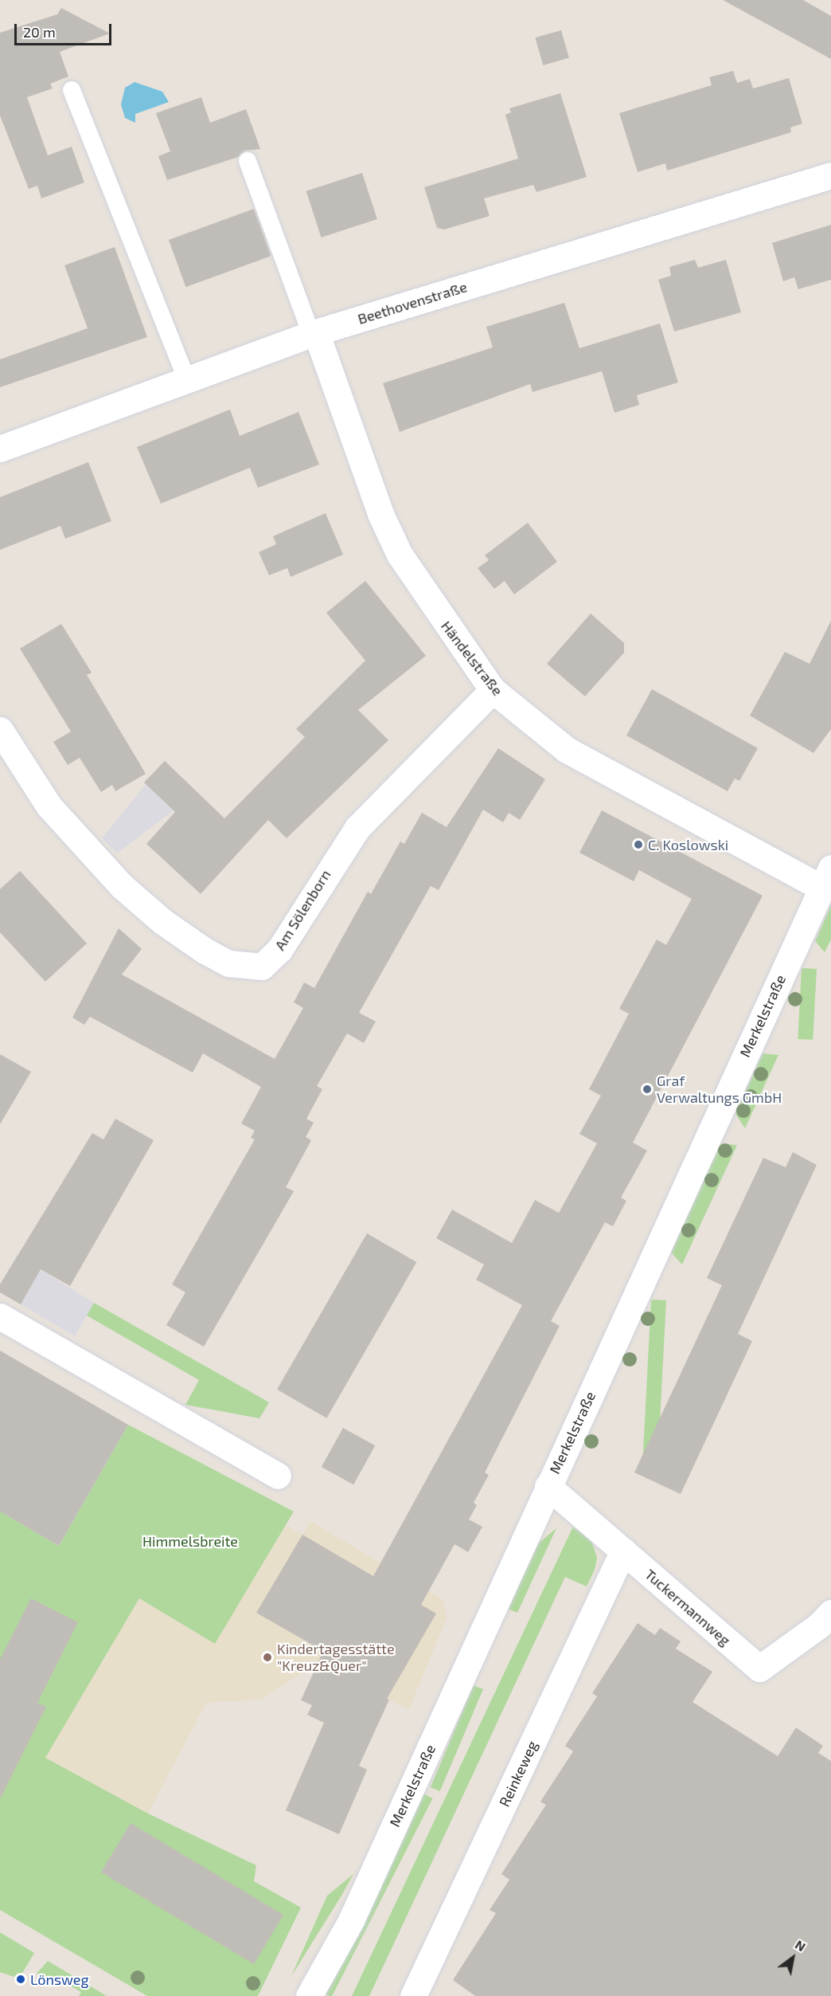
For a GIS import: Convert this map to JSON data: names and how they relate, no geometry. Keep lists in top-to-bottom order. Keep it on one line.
{"streets":{"street":["Beethovenstraße","Händelstraße","Am Sölenborn","Merkelstraße","Tuckermannweg","Reinkeweg"]},"crossings":[["Beethovenstraße","Händelstraße"],["Händelstraße","Am Sölenborn"],["Händelstraße","Merkelstraße"],["Merkelstraße","Tuckermannweg"],["Tuckermannweg","Reinkeweg"]],"parks":["Himmelsbreite"],"places":["C. Koslowski","Graf Verwaltungs GmbH","Kindertagesstätte \"Kreuz&Quer\"","Lönsweg"],"scale_bar":"20 m","north":"top right"}
